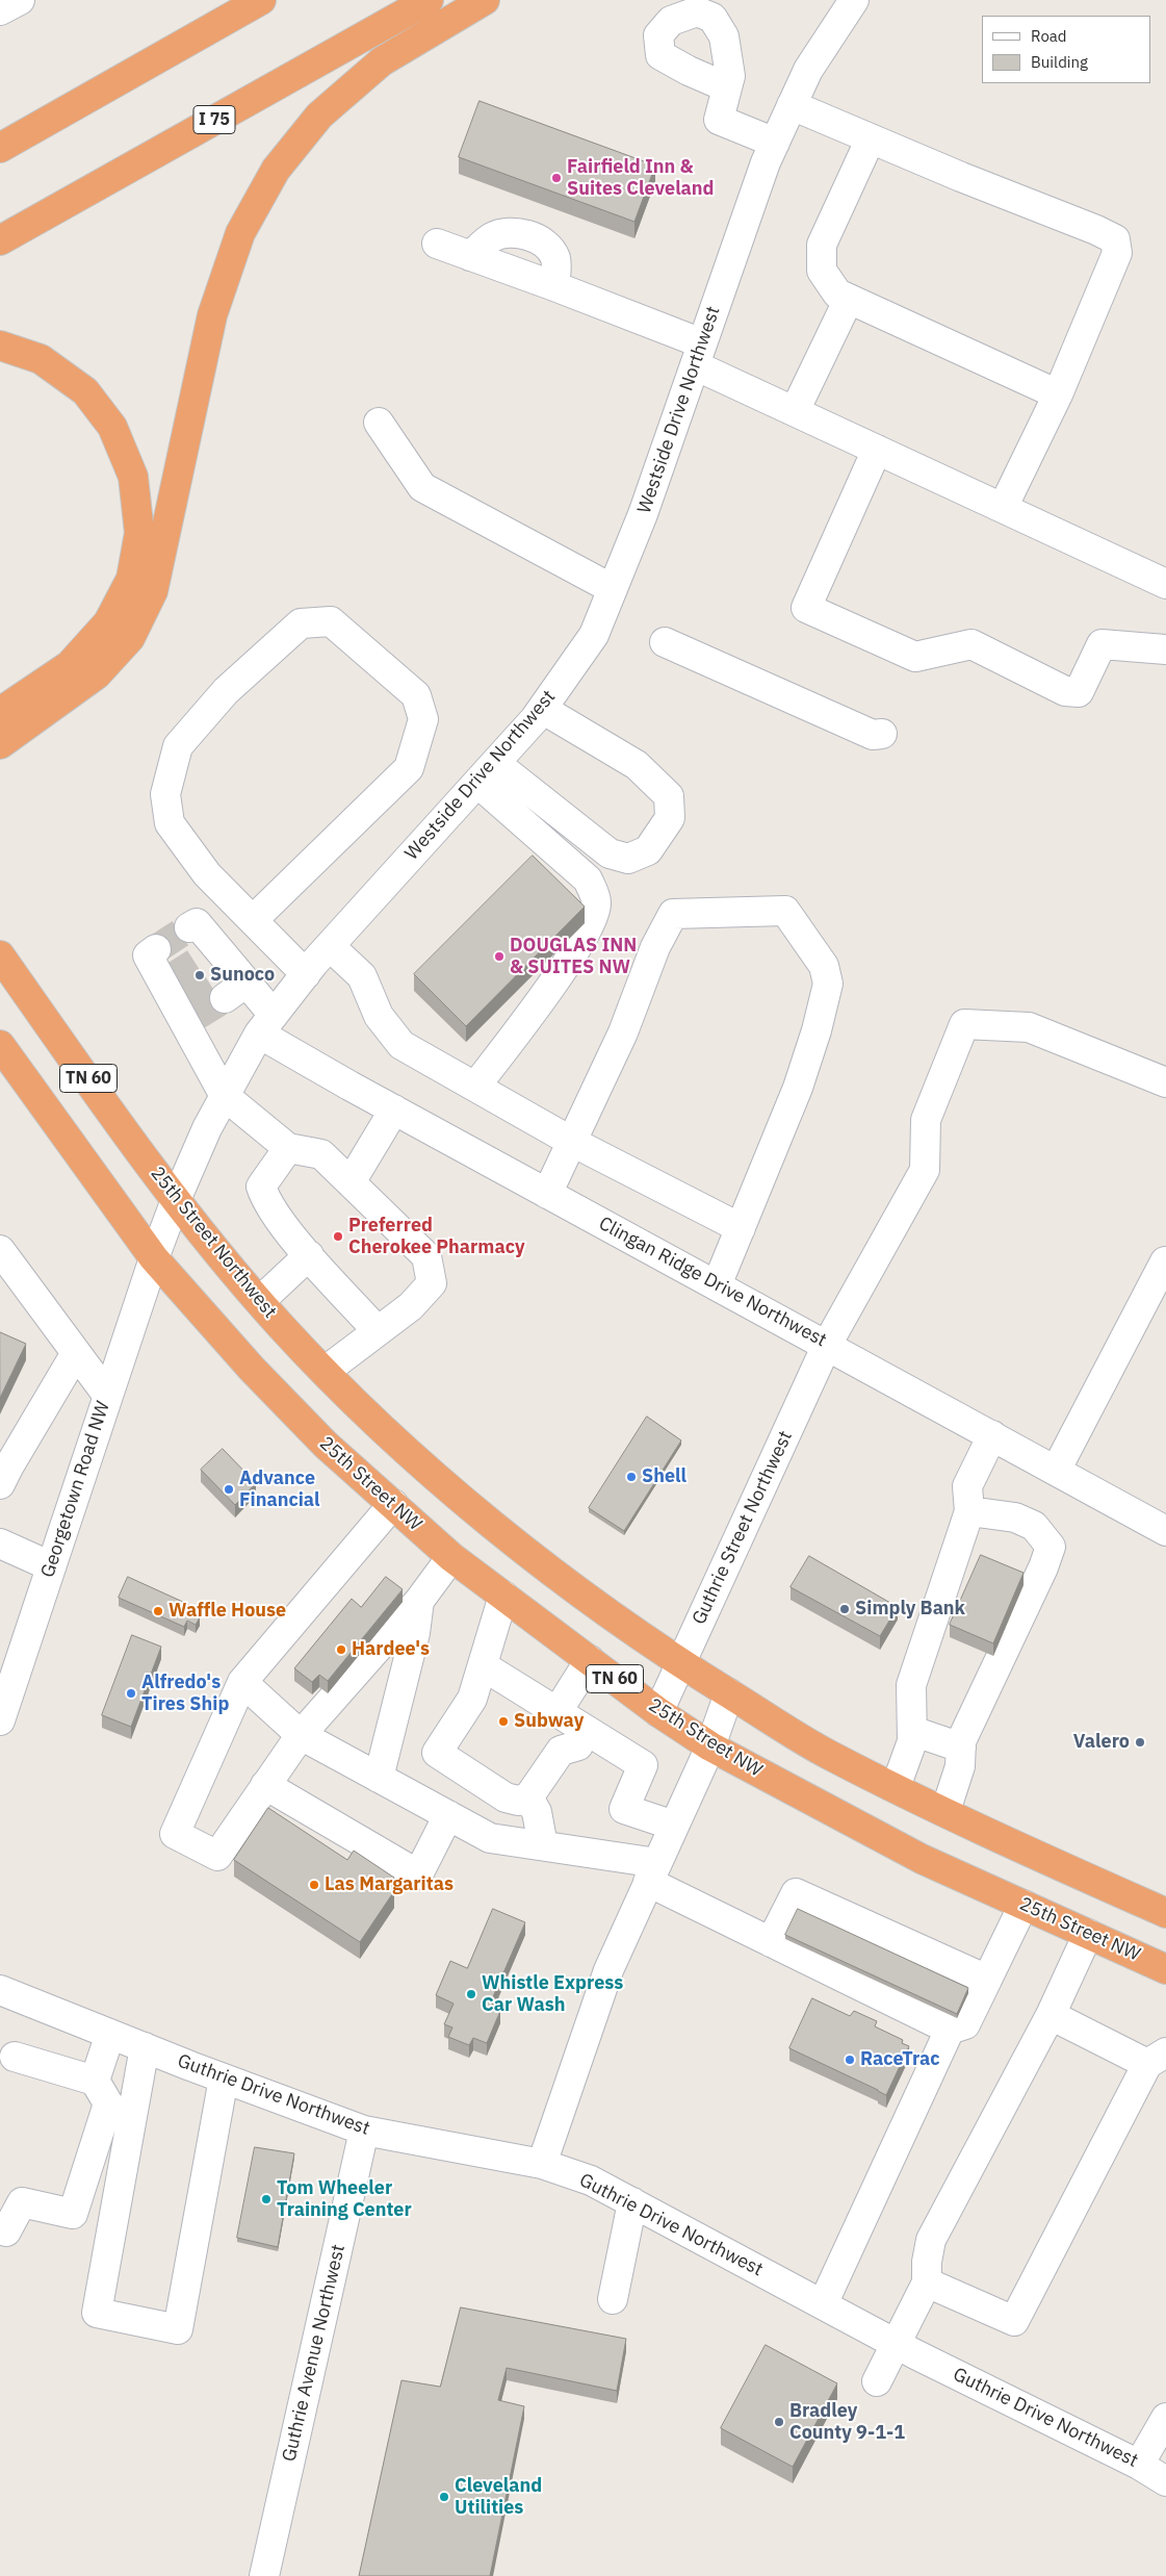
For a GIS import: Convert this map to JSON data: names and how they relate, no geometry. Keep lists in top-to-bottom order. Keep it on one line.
{"streets":{"highway":["I 75","TN 60","25th Street Northwest","25th Street NW"],"street":["Westside Drive Northwest","Clingan Ridge Drive Northwest","Georgetown Road NW","Guthrie Street Northwest","Guthrie Drive Northwest","Guthrie Avenue Northwest"]},"crossings":[["Westside Drive Northwest","TN 60"],["Westside Drive Northwest","25th Street Northwest"],["Westside Drive Northwest","Clingan Ridge Drive Northwest"],["Westside Drive Northwest","25th Street NW"],["Westside Drive Northwest","Georgetown Road NW"],["TN 60","25th Street Northwest"],["TN 60","25th Street NW"],["TN 60","Georgetown Road NW"],["TN 60","Guthrie Street Northwest"],["25th Street Northwest","Guthrie Street Northwest"],["Clingan Ridge Drive Northwest","Guthrie Street Northwest"],["25th Street NW","Georgetown Road NW"],["25th Street NW","Guthrie Street Northwest"],["Guthrie Drive Northwest","Guthrie Avenue Northwest"]],"places":["Fairfield Inn & Suites Cleveland","DOUGLAS INN & SUITES NW","Sunoco","Preferred Cherokee Pharmacy","Shell","Advance Financial","Simply Bank","Waffle House","Hardee's","Alfredo's Tires Ship","Subway","Valero","Las Margaritas","Whistle Express Car Wash","RaceTrac","Tom Wheeler Training Center","Bradley County 9-1-1","Cleveland Utilities"],"legend":["Road","Building"]}
